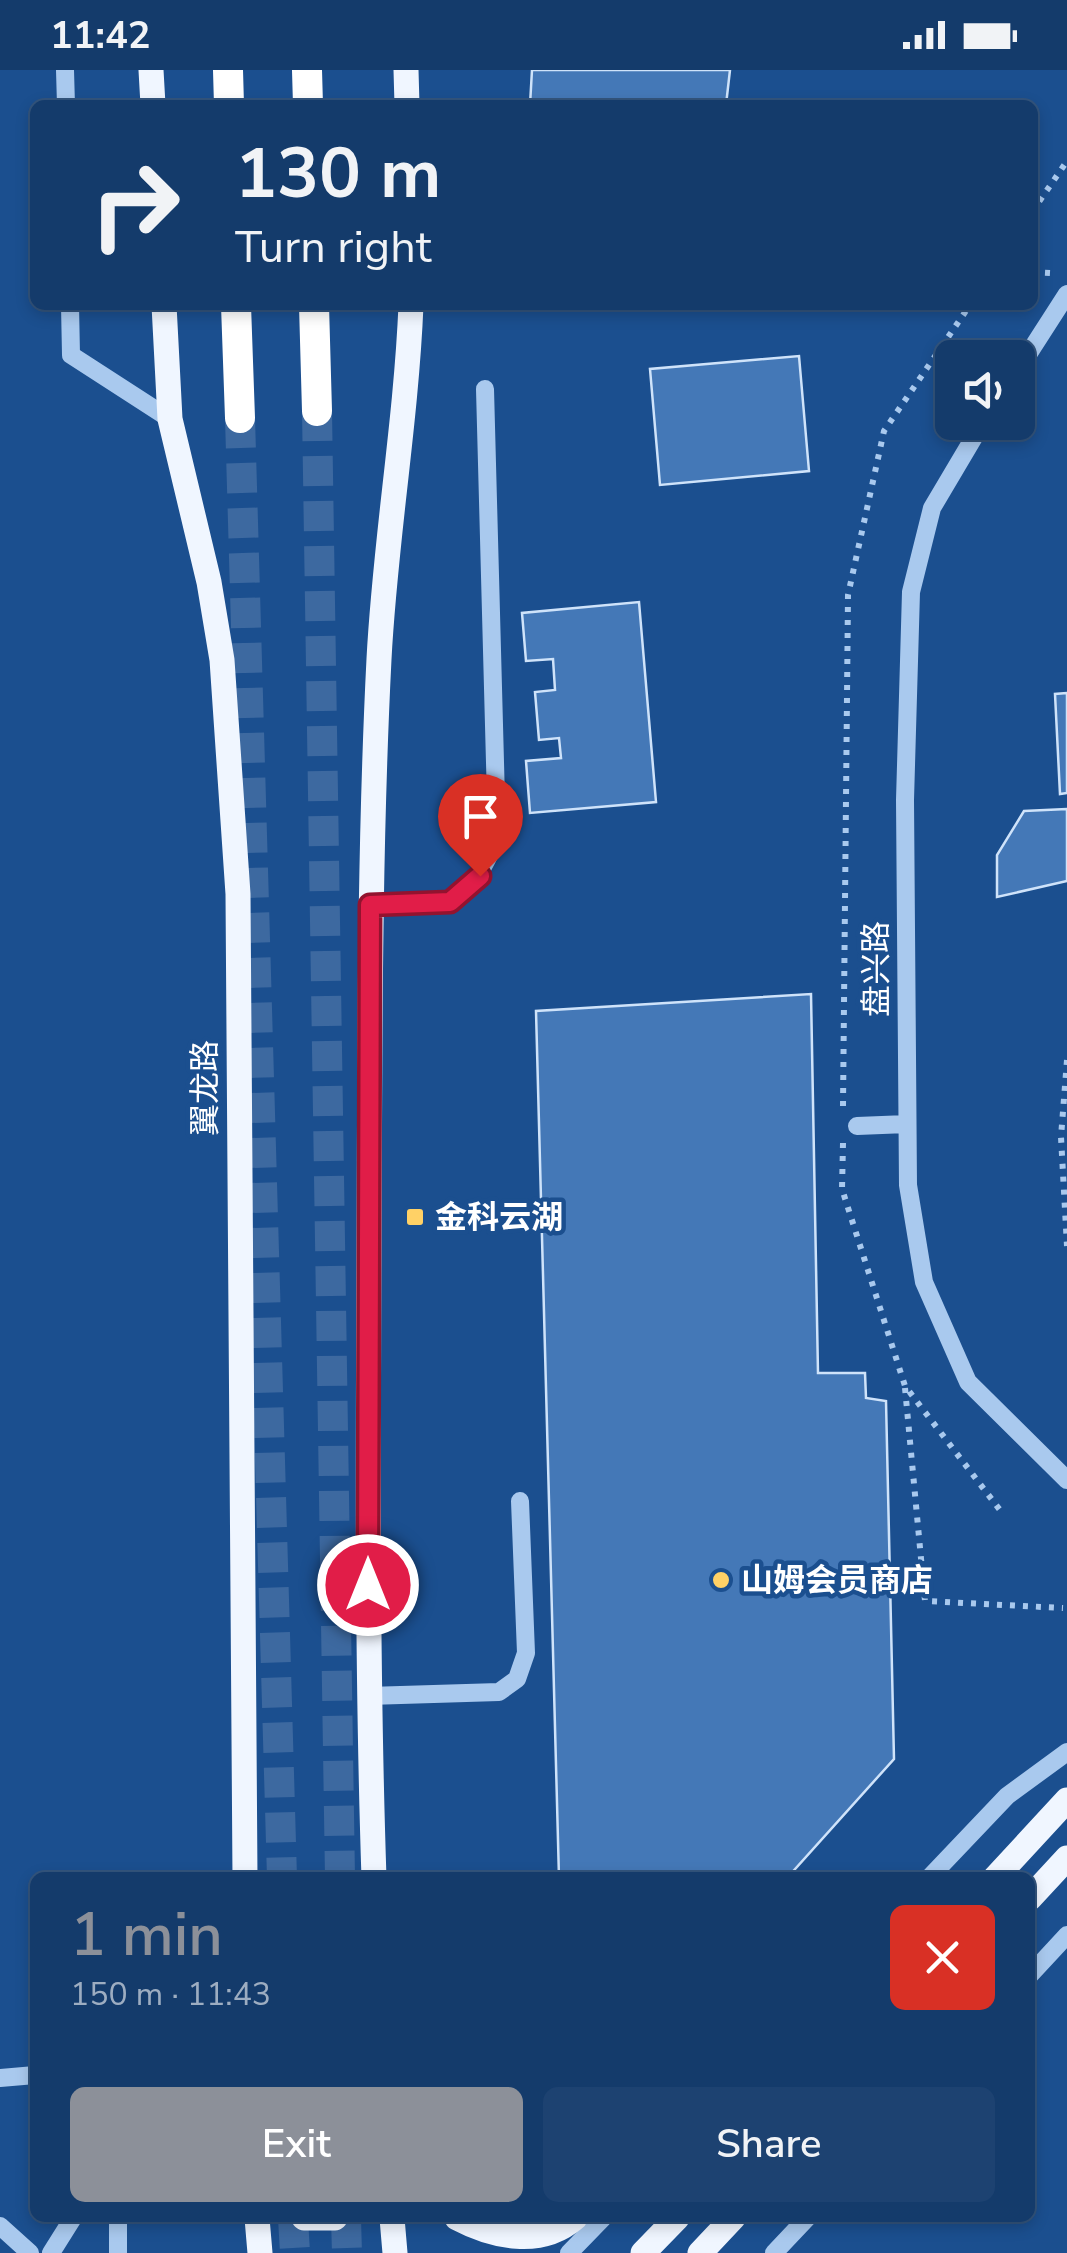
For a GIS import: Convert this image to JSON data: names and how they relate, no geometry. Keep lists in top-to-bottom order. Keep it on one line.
{"streets":{"main road":["翼龙路"],"street":["盘兴路"]},"places":{"transit":["金科云湖"],"other":["山姆会员商店"]},"page":{"status":"11:42","turn":["130 m","Turn right"],"heading":["1 min","150 m · 11:43"],"buttons":["Exit","Share"]}}
